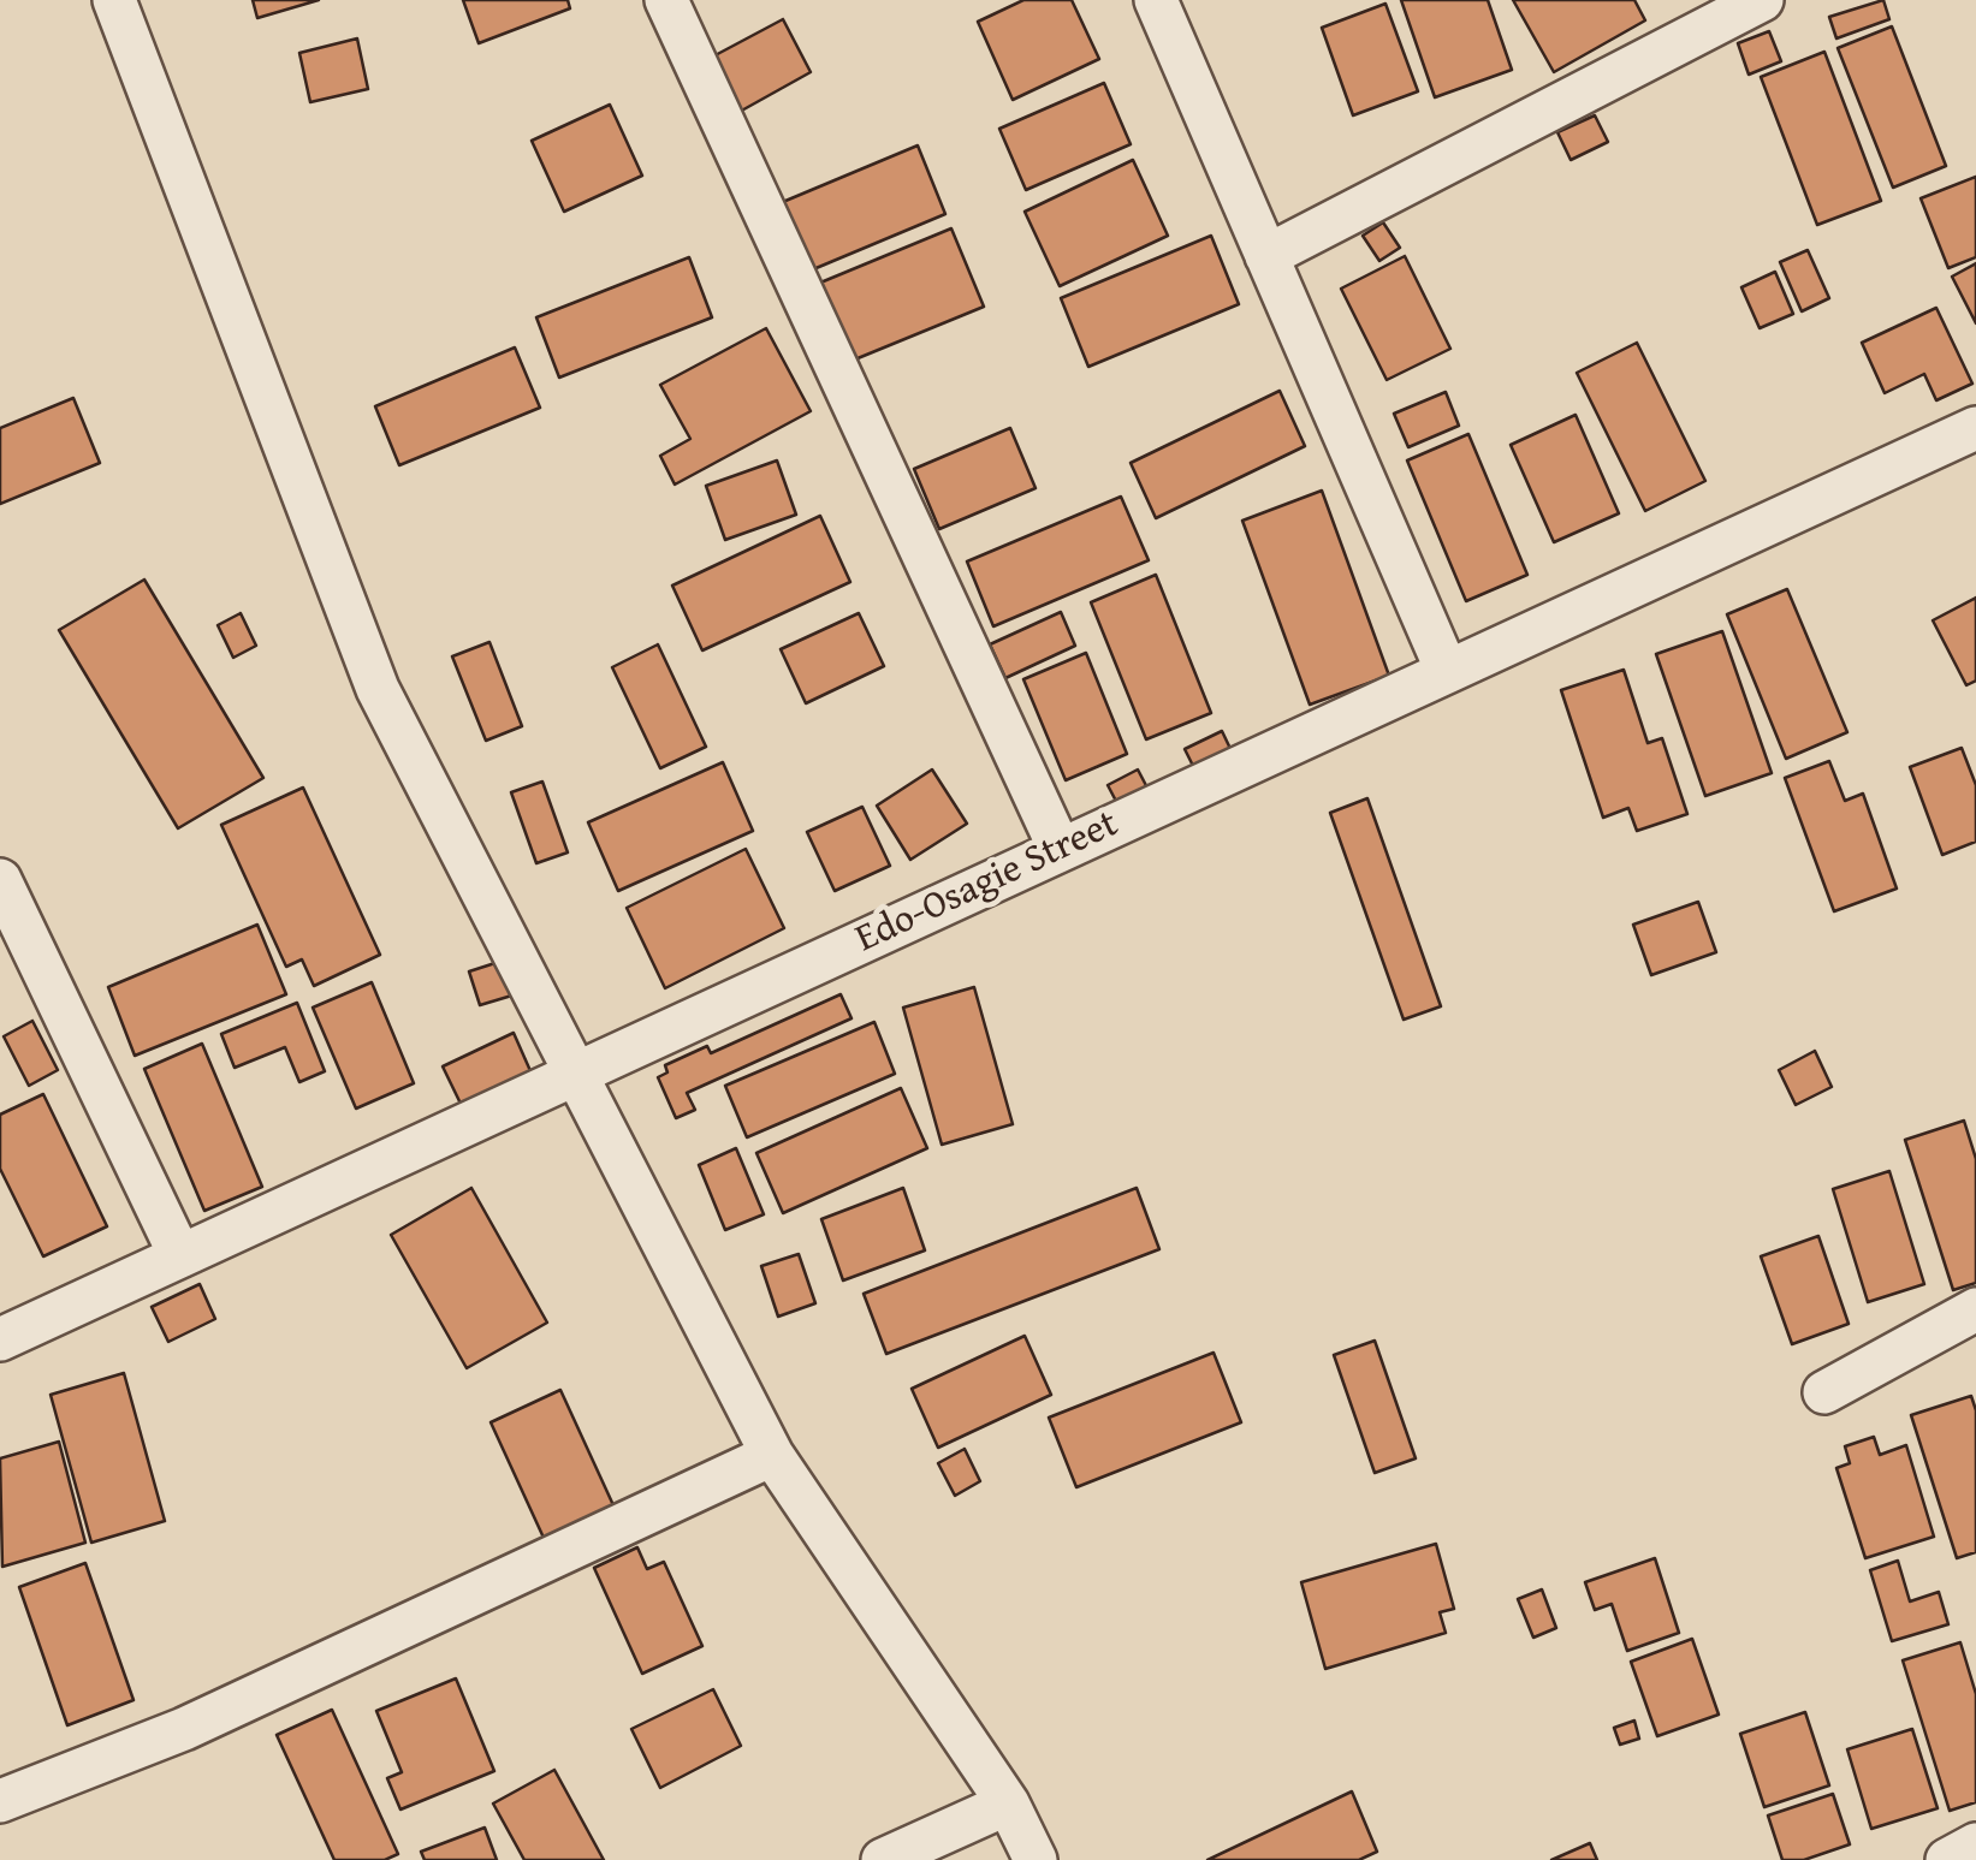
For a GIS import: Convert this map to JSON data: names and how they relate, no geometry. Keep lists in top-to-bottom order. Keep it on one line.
{"streets":{"street":["Edo-Osagie Street"]}}
